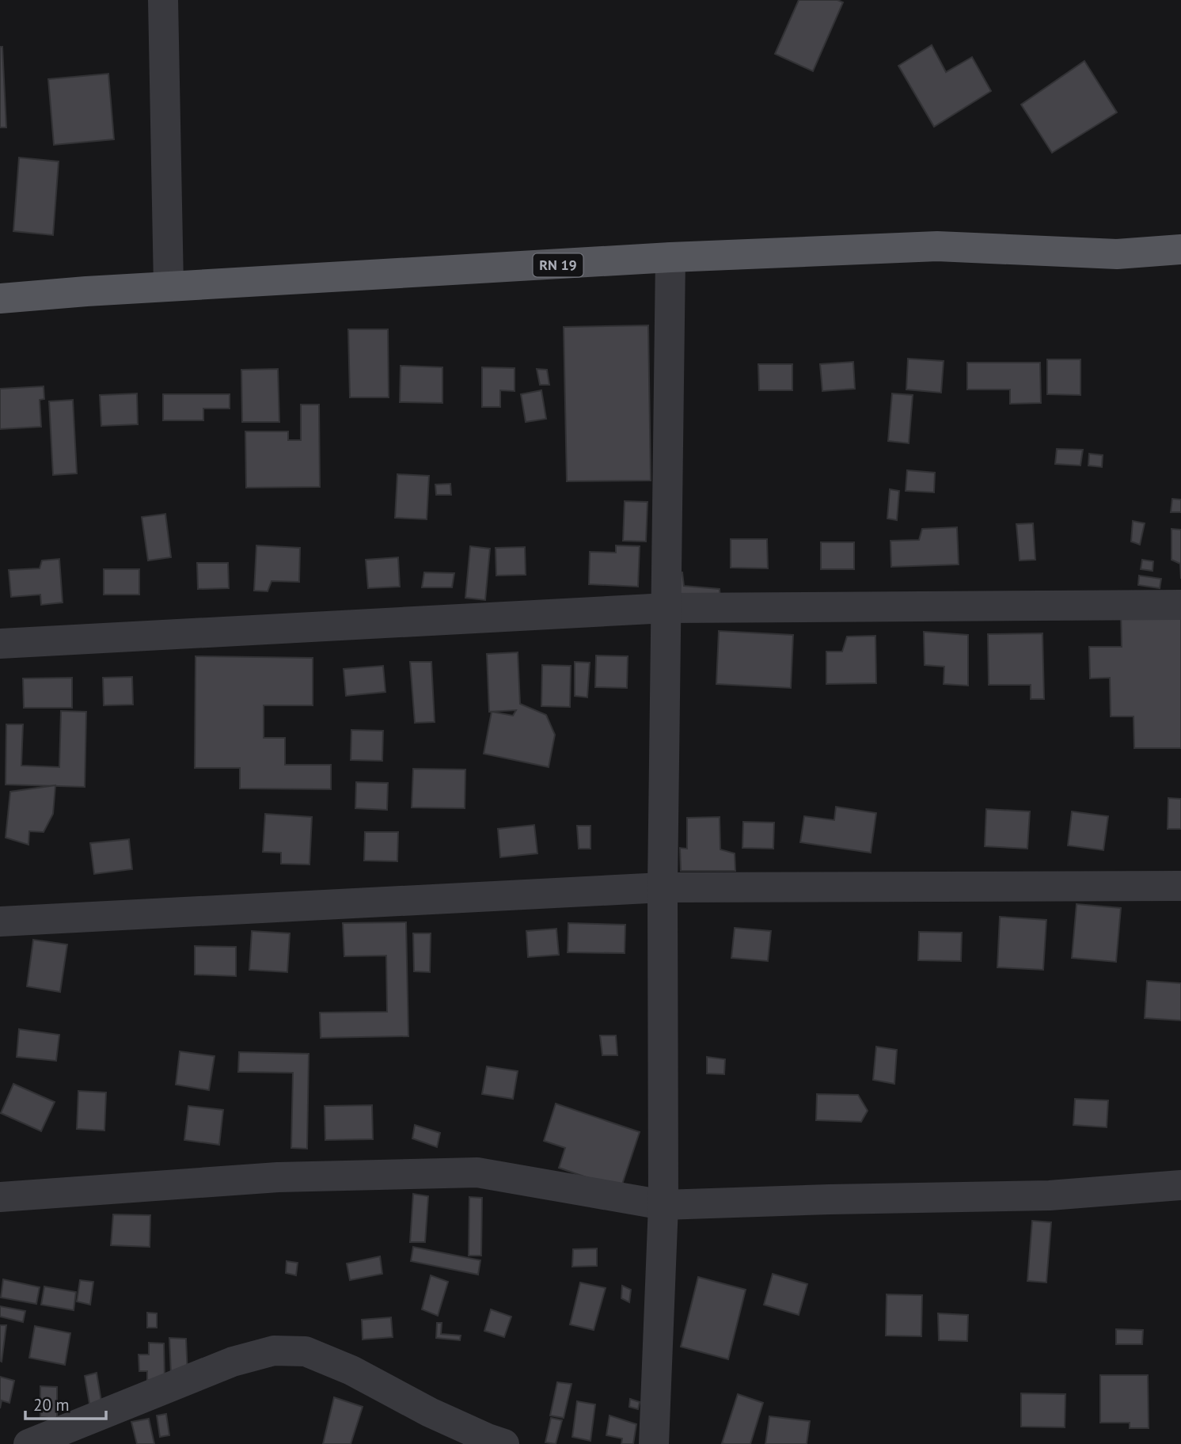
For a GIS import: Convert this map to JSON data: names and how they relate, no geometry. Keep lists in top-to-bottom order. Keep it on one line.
{"streets":{"main road":["RN 19"]},"scale_bar":"20 m"}
